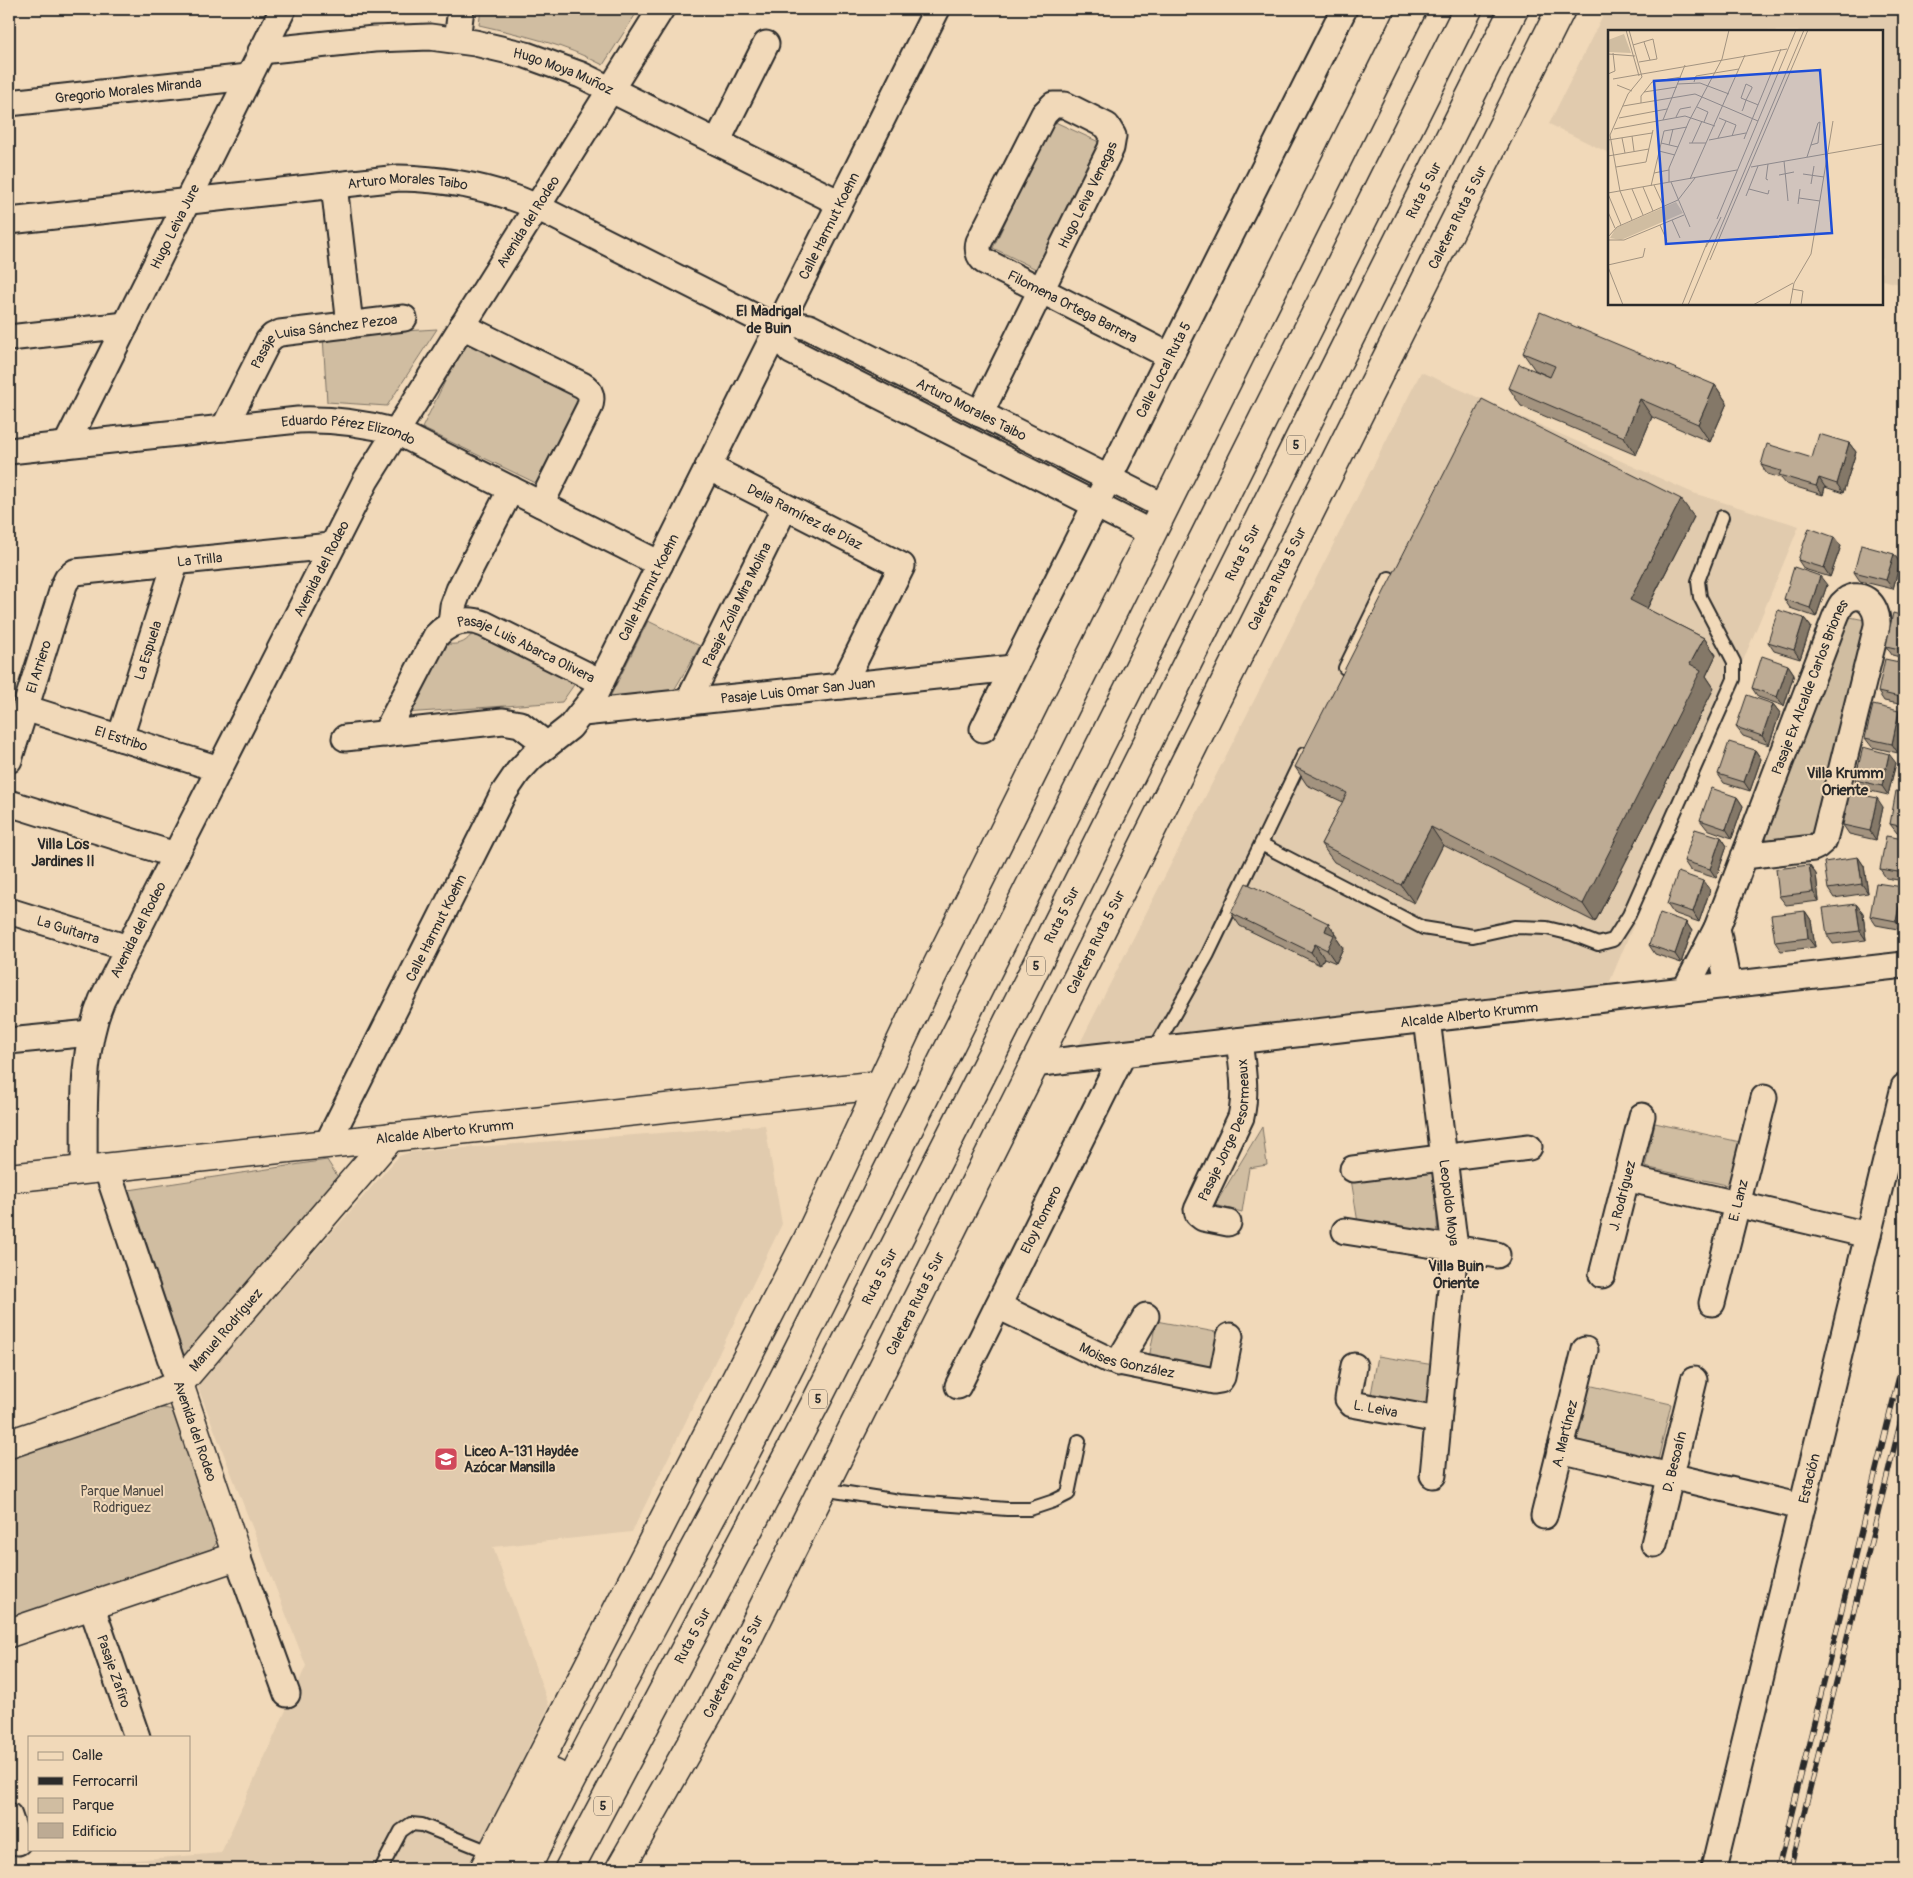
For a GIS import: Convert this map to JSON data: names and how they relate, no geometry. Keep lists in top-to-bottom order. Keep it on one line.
{"streets":{"main road":["Ruta 5 Sur","Caletera Ruta 5 Sur","Avenida del Rodeo","5","Alcalde Alberto Krumm","Manuel Rodríguez"],"street":["Hugo Moya Muñoz","Gregorio Morales Miranda","Arturo Morales Taibo","Hugo Leiva Venegas","Calle Harmut Koehn","Hugo Leiva Jure","Filomena Ortega Barrera","Pasaje Luisa Sánchez Pezoa","Calle Local Ruta 5","Eduardo Pérez Elizondo","Delia Ramírez de Díaz","La Trilla","Pasaje Zoila Mira Molina","La Espuela","Pasaje Luis Abarca Olivera","El Arriero","Pasaje Ex Alcalde Carlos Briones","Pasaje Luis Omar San Juan","El Estribo","La Guitarra","Pasaje Jorge Desormeaux","J. Rodríguez","E. Lanz","Leopoldo Moya","Eloy Romero","Moises González","L. Leiva","A. Martínez","D. Besoaín","Estación","Pasaje Zafiro"]},"crossings":[["Hugo Moya Muñoz","Avenida del Rodeo"],["Hugo Moya Muñoz","Calle Harmut Koehn"],["Hugo Moya Muñoz","Hugo Leiva Jure"],["Gregorio Morales Miranda","Hugo Leiva Jure"],["Arturo Morales Taibo","Hugo Leiva Venegas"],["Arturo Morales Taibo","Avenida del Rodeo"],["Arturo Morales Taibo","Calle Harmut Koehn"],["Arturo Morales Taibo","Hugo Leiva Jure"],["Arturo Morales Taibo","Calle Local Ruta 5"],["Hugo Leiva Venegas","Filomena Ortega Barrera"],["Caletera Ruta 5 Sur","Alcalde Alberto Krumm"],["Avenida del Rodeo","Eduardo Pérez Elizondo"],["Avenida del Rodeo","La Trilla"],["Avenida del Rodeo","El Estribo"],["Avenida del Rodeo","La Guitarra"],["Avenida del Rodeo","Alcalde Alberto Krumm"],["Avenida del Rodeo","Manuel Rodríguez"],["Calle Harmut Koehn","Eduardo Pérez Elizondo"],["Calle Harmut Koehn","Delia Ramírez de Díaz"],["Calle Harmut Koehn","Pasaje Luis Abarca Olivera"],["Calle Harmut Koehn","Pasaje Luis Omar San Juan"],["Calle Harmut Koehn","Alcalde Alberto Krumm"],["Hugo Leiva Jure","Eduardo Pérez Elizondo"],["Filomena Ortega Barrera","Calle Local Ruta 5"],["Pasaje Luisa Sánchez Pezoa","Eduardo Pérez Elizondo"],["Calle Local Ruta 5","Pasaje Luis Omar San Juan"],["Delia Ramírez de Díaz","Pasaje Zoila Mira Molina"],["Delia Ramírez de Díaz","Pasaje Luis Omar San Juan"],["La Trilla","La Espuela"],["La Trilla","El Arriero"],["Pasaje Zoila Mira Molina","Pasaje Luis Omar San Juan"],["La Espuela","El Estribo"],["El Arriero","El Estribo"],["Pasaje Ex Alcalde Carlos Briones","Alcalde Alberto Krumm"],["Alcalde Alberto Krumm","Pasaje Jorge Desormeaux"],["Alcalde Alberto Krumm","Leopoldo Moya"],["Alcalde Alberto Krumm","Eloy Romero"],["Alcalde Alberto Krumm","Manuel Rodríguez"],["Leopoldo Moya","L. Leiva"],["Eloy Romero","Moises González"]],"districts":["El Madrigal de Buin","Villa Krumm Oriente","Villa Los Jardines II","Villa Buin Oriente"],"parks":["Parque Manuel Rodriguez"],"places":{"school or university":["Liceo A-131 Haydée Azócar Mansilla"]},"legend":["Calle","Ferrocarril","Parque","Edificio"]}
